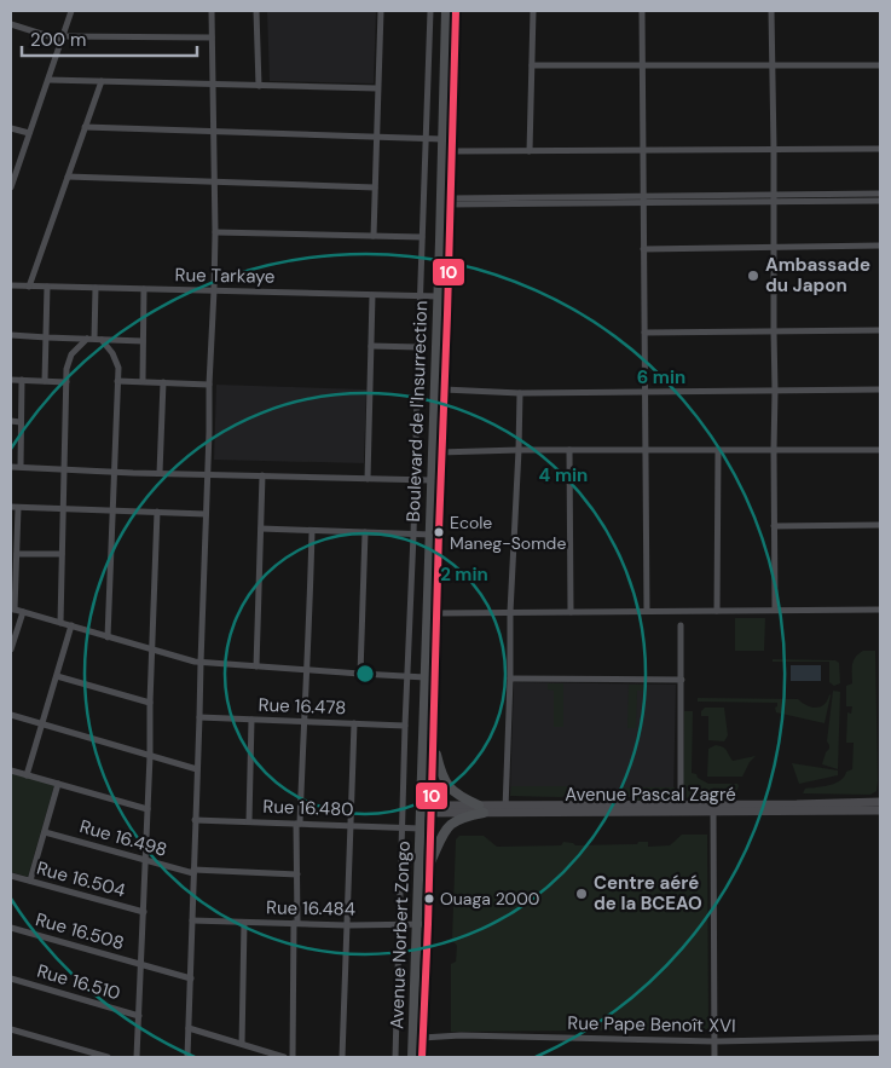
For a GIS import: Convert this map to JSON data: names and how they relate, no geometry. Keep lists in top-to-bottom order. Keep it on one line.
{"streets":{"main road":["Boulevard de l'Insurrection","Avenue Pascal Zagré","Avenue Norbert Zongo"],"street":["Rue Tarkaye","Rue 16.478","Rue 16.480","Rue 16.498","Rue 16.504","Rue 16.484","Rue 16.508","Rue 16.510","Rue Pape Benoît XVI"]},"crossings":[["Rue Tarkaye","Boulevard de l'Insurrection"],["Boulevard de l'Insurrection","Avenue Pascal Zagré"],["Boulevard de l'Insurrection","Avenue Norbert Zongo"],["Avenue Pascal Zagré","Avenue Norbert Zongo"],["Rue 16.480","Avenue Norbert Zongo"],["Rue 16.484","Avenue Norbert Zongo"],["Avenue Norbert Zongo","Rue Pape Benoît XVI"]],"places":["Ambassade du Japon","Ecole Maneg-Somde","Centre aéré de la BCEAO","Ouaga 2000"],"lines":["transit line 10"],"scale_bar":"200 m","rings":["6 min","4 min","2 min"]}
